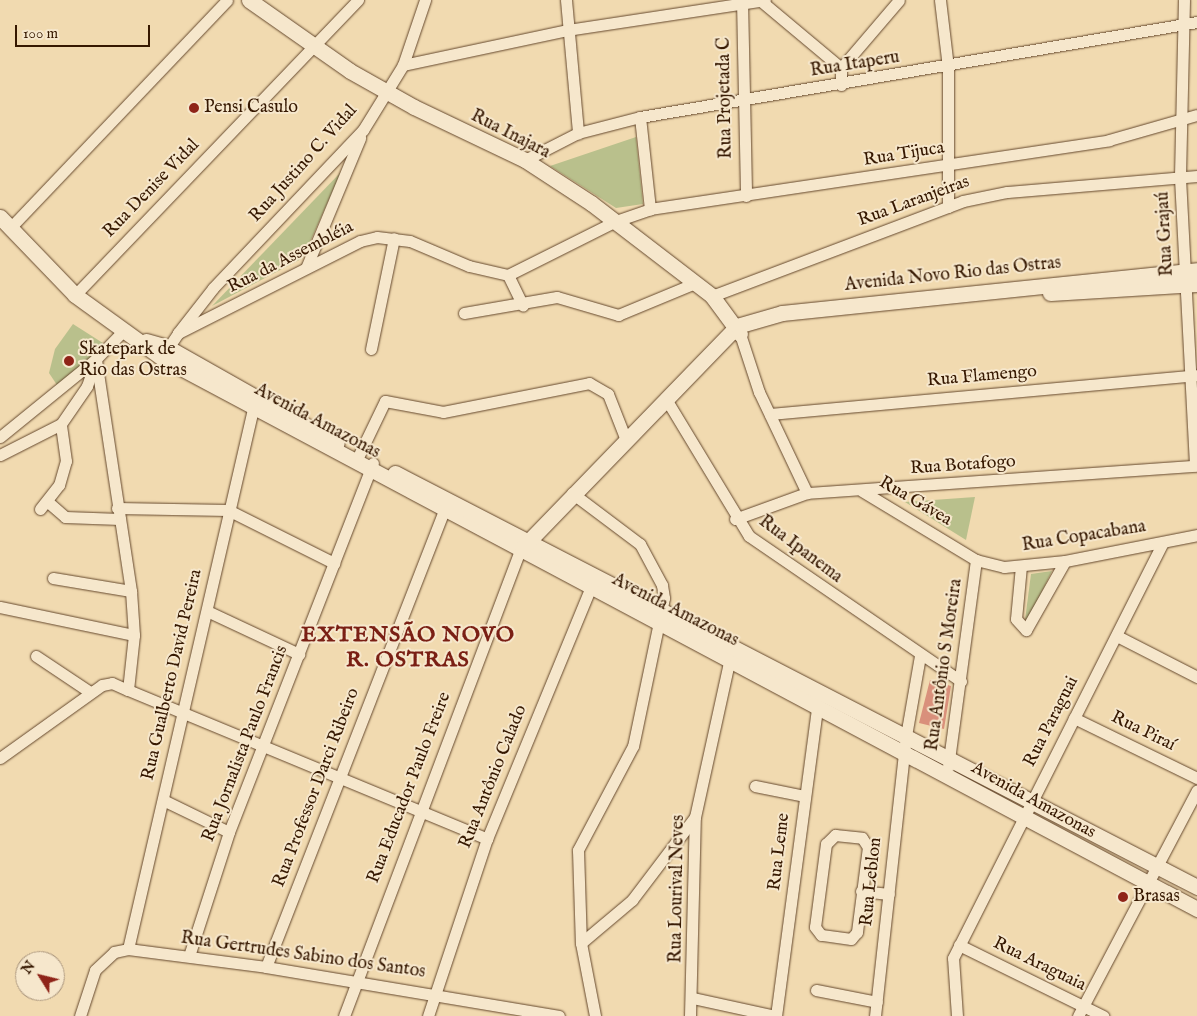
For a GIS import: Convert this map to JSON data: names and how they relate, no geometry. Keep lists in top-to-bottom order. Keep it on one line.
{"streets":{"street":["Rua Itaperu","Rua Projetada C","Rua Inajara","Rua Tijuca","Rua Justino C. Vidal","Rua Denise Vidal","Rua Laranjeiras","Rua Grajaú","Rua da Assembléia","Avenida Novo Rio das Ostras","Rua Flamengo","Avenida Amazonas","Rua Botafogo","Rua Gávea","Rua Copacabana","Rua Ipanema","Rua Antônio S Moreira","Rua Gualberto David Pereira","Rua Paraguai","Rua Piraí","Rua Jornalista Paulo Francis","Rua Antônio Calado","Rua Professor Darci Ribeiro","Rua Educador Paulo Freire","Rua Leme","Rua Leblon","Rua Lourival Neves","Rua Gertrudes Sabino dos Santos","Rua Araguaia"]},"crossings":[["Rua Itaperu","Rua Projetada C"],["Rua Itaperu","Rua Inajara"],["Rua Itaperu","Rua Grajaú"],["Rua Projetada C","Rua Tijuca"],["Rua Inajara","Rua Tijuca"],["Rua Inajara","Rua Justino C. Vidal"],["Rua Inajara","Rua Denise Vidal"],["Rua Inajara","Rua Laranjeiras"],["Rua Inajara","Avenida Novo Rio das Ostras"],["Rua Tijuca","Rua Grajaú"],["Rua Justino C. Vidal","Rua da Assembléia"],["Rua Denise Vidal","Avenida Amazonas"],["Rua Laranjeiras","Rua Grajaú"],["Rua Grajaú","Avenida Novo Rio das Ostras"],["Rua Grajaú","Rua Flamengo"],["Rua Grajaú","Rua Botafogo"],["Rua da Assembléia","Avenida Amazonas"],["Avenida Novo Rio das Ostras","Avenida Amazonas"],["Avenida Novo Rio das Ostras","Rua Ipanema"],["Avenida Novo Rio das Ostras","Rua Educador Paulo Freire"],["Avenida Amazonas","Rua Antônio S Moreira"],["Avenida Amazonas","Rua Gualberto David Pereira"],["Avenida Amazonas","Rua Paraguai"],["Avenida Amazonas","Rua Jornalista Paulo Francis"],["Avenida Amazonas","Rua Antônio Calado"],["Avenida Amazonas","Rua Professor Darci Ribeiro"],["Avenida Amazonas","Rua Educador Paulo Freire"],["Avenida Amazonas","Rua Leme"],["Avenida Amazonas","Rua Leblon"],["Avenida Amazonas","Rua Lourival Neves"],["Rua Botafogo","Rua Gávea"],["Rua Botafogo","Rua Ipanema"],["Rua Gávea","Rua Copacabana"],["Rua Gávea","Rua Antônio S Moreira"],["Rua Copacabana","Rua Antônio S Moreira"],["Rua Copacabana","Rua Paraguai"],["Rua Ipanema","Rua Antônio S Moreira"],["Rua Gualberto David Pereira","Rua Gertrudes Sabino dos Santos"],["Rua Paraguai","Rua Piraí"],["Rua Paraguai","Rua Araguaia"],["Rua Jornalista Paulo Francis","Rua Gertrudes Sabino dos Santos"],["Rua Antônio Calado","Rua Gertrudes Sabino dos Santos"],["Rua Professor Darci Ribeiro","Rua Gertrudes Sabino dos Santos"],["Rua Educador Paulo Freire","Rua Gertrudes Sabino dos Santos"],["Rua Leme","Rua Lourival Neves"]],"districts":["EXTENSÃO NOVO R. OSTRAS"],"places":["Pensi Casulo","Skatepark de Rio das Ostras","Brasas"],"scale_bar":"100 m","north":"top left"}
